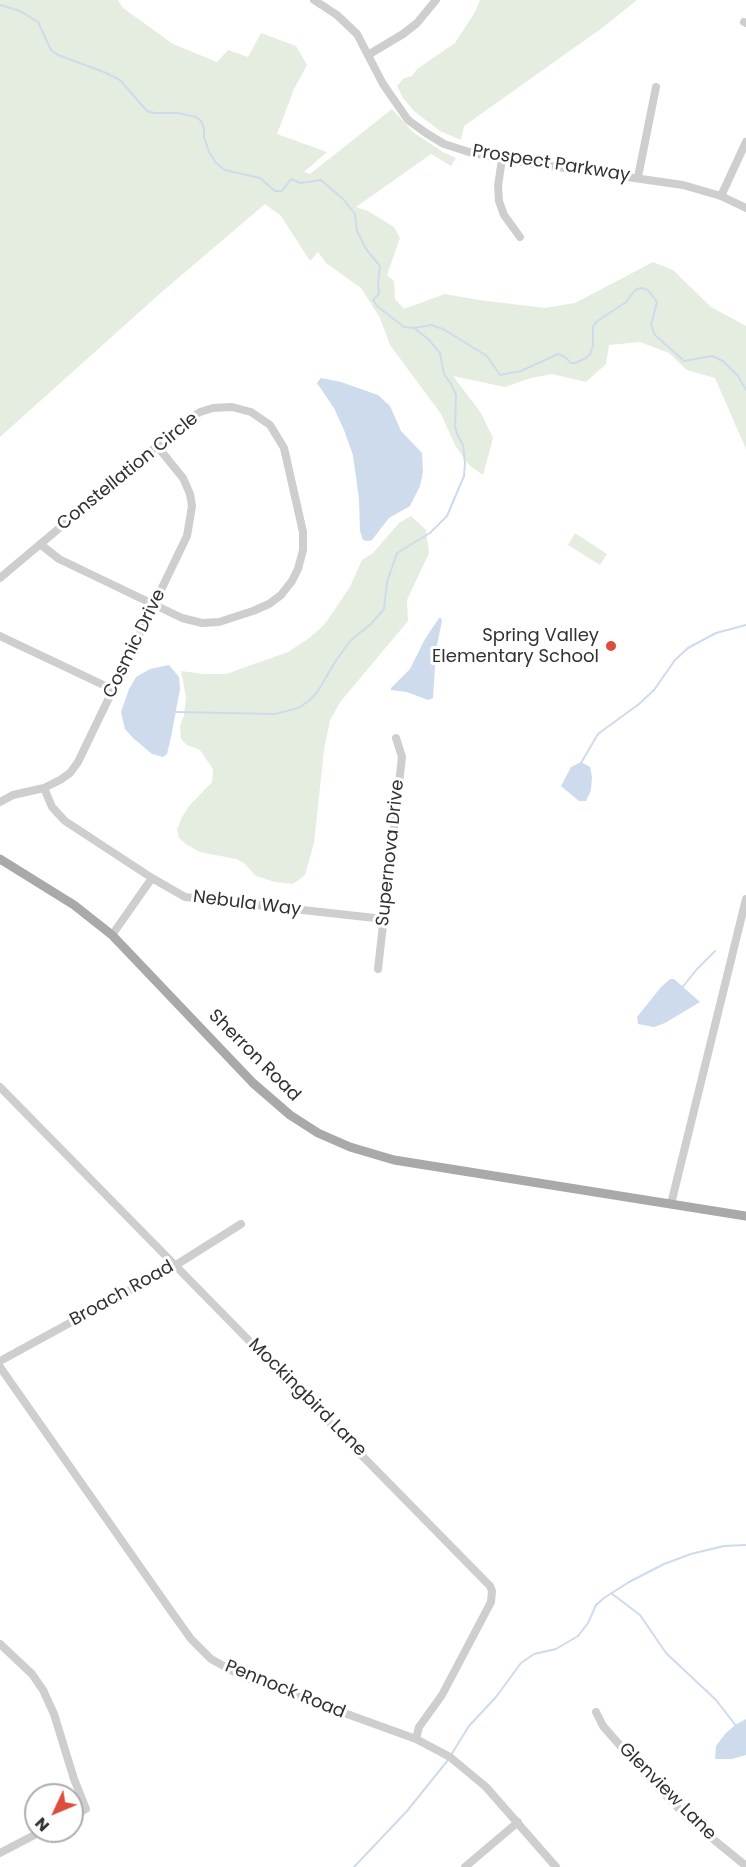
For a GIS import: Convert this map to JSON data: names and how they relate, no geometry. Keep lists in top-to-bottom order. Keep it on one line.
{"streets":{"main road":["Sherron Road"],"street":["Prospect Parkway","Constellation Circle","Cosmic Drive","Supernova Drive","Nebula Way","Broach Road","Mockingbird Lane","Pennock Road","Glenview Lane"]},"crossings":[["Constellation Circle","Cosmic Drive"],["Cosmic Drive","Nebula Way"],["Supernova Drive","Nebula Way"],["Broach Road","Mockingbird Lane"],["Mockingbird Lane","Pennock Road"]],"places":["Spring Valley Elementary School"],"north":"bottom left"}
